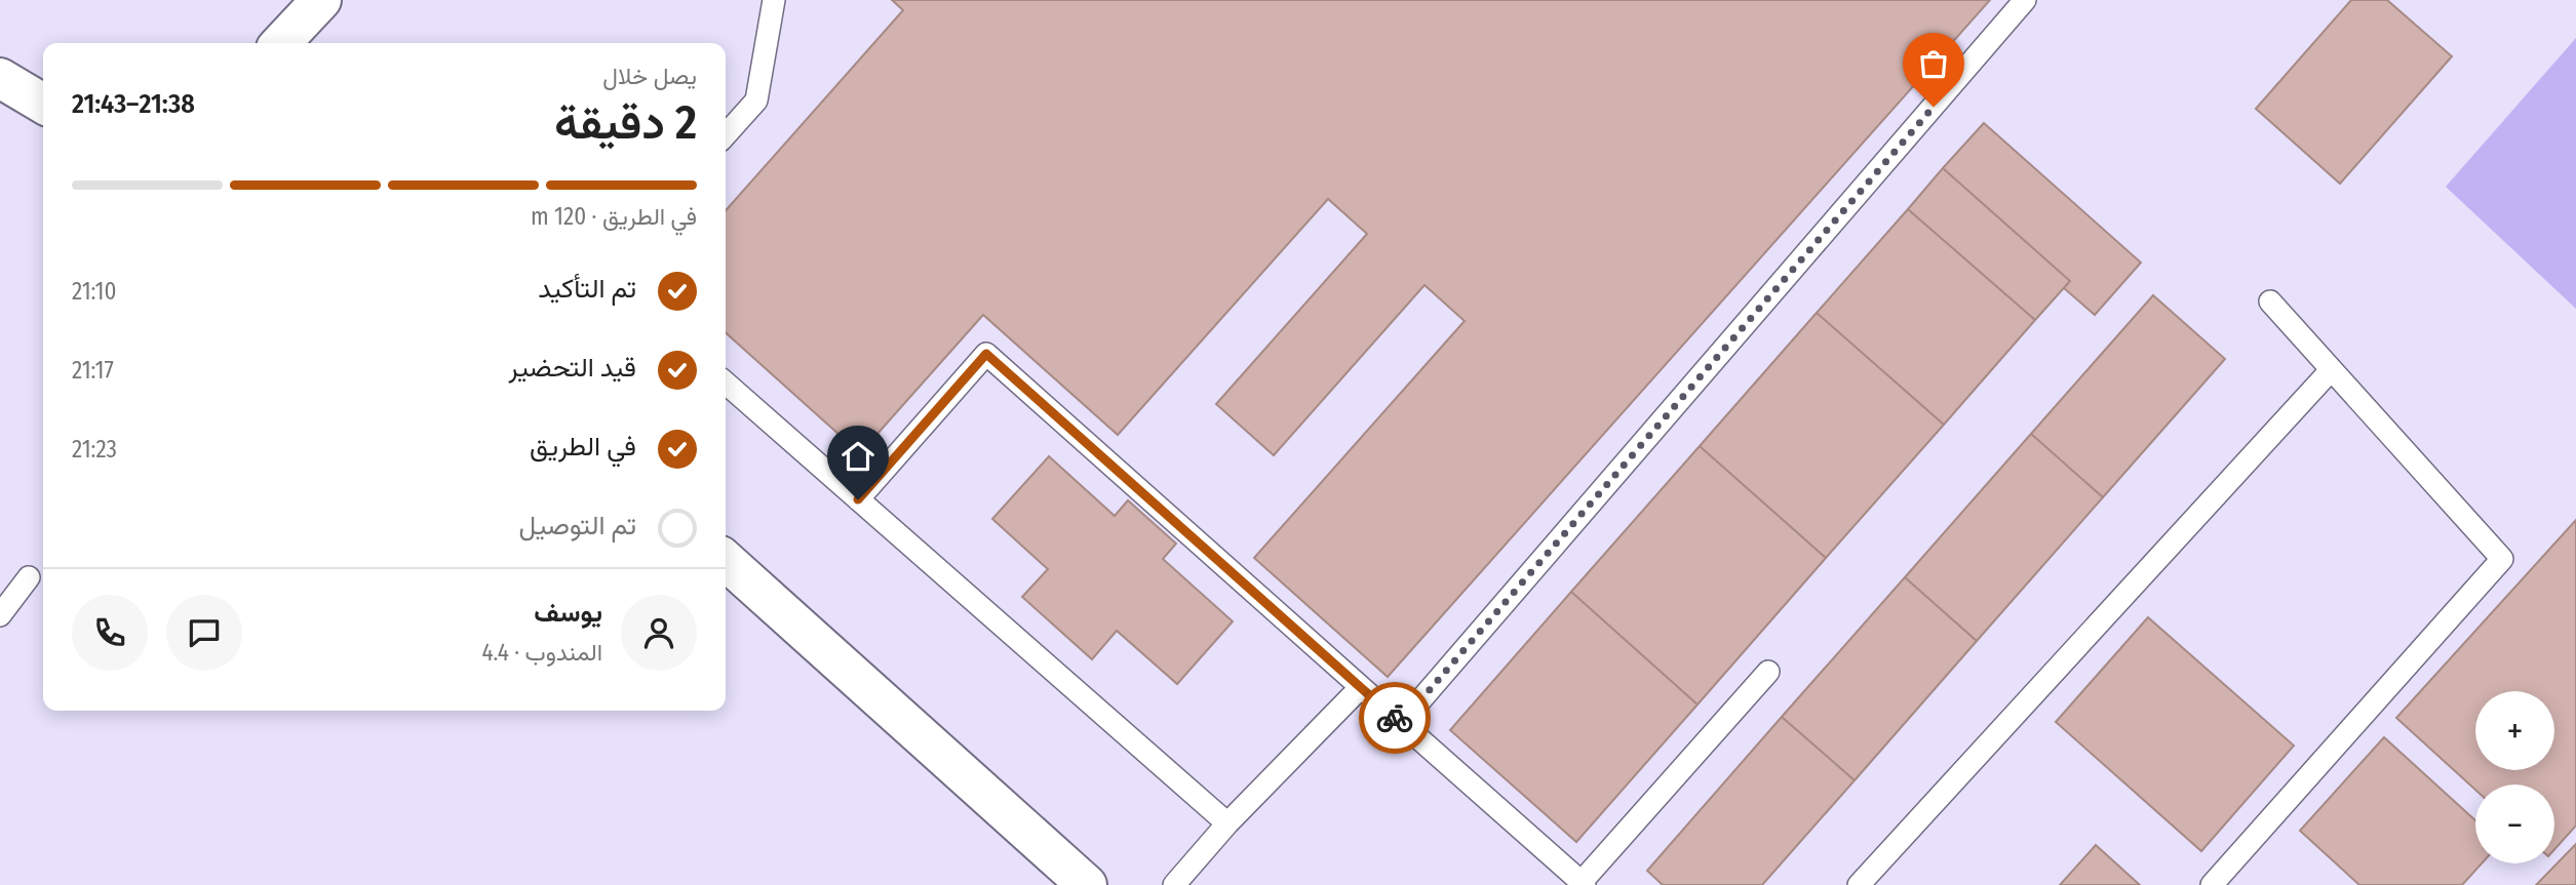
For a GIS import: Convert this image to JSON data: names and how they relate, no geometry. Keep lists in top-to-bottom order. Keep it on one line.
{"page":{"heading":["2 دقيقة","يصل خلال","21:38–21:43"],"panel":["يوسف","المندوب · 4.4"],"bar":"في الطريق · 120 m","list":[["تم التأكيد","21:10"],["قيد التحضير","21:17"],["في الطريق","21:23"],"تم التوصيل"],"map_buttons":["+","−"]}}
